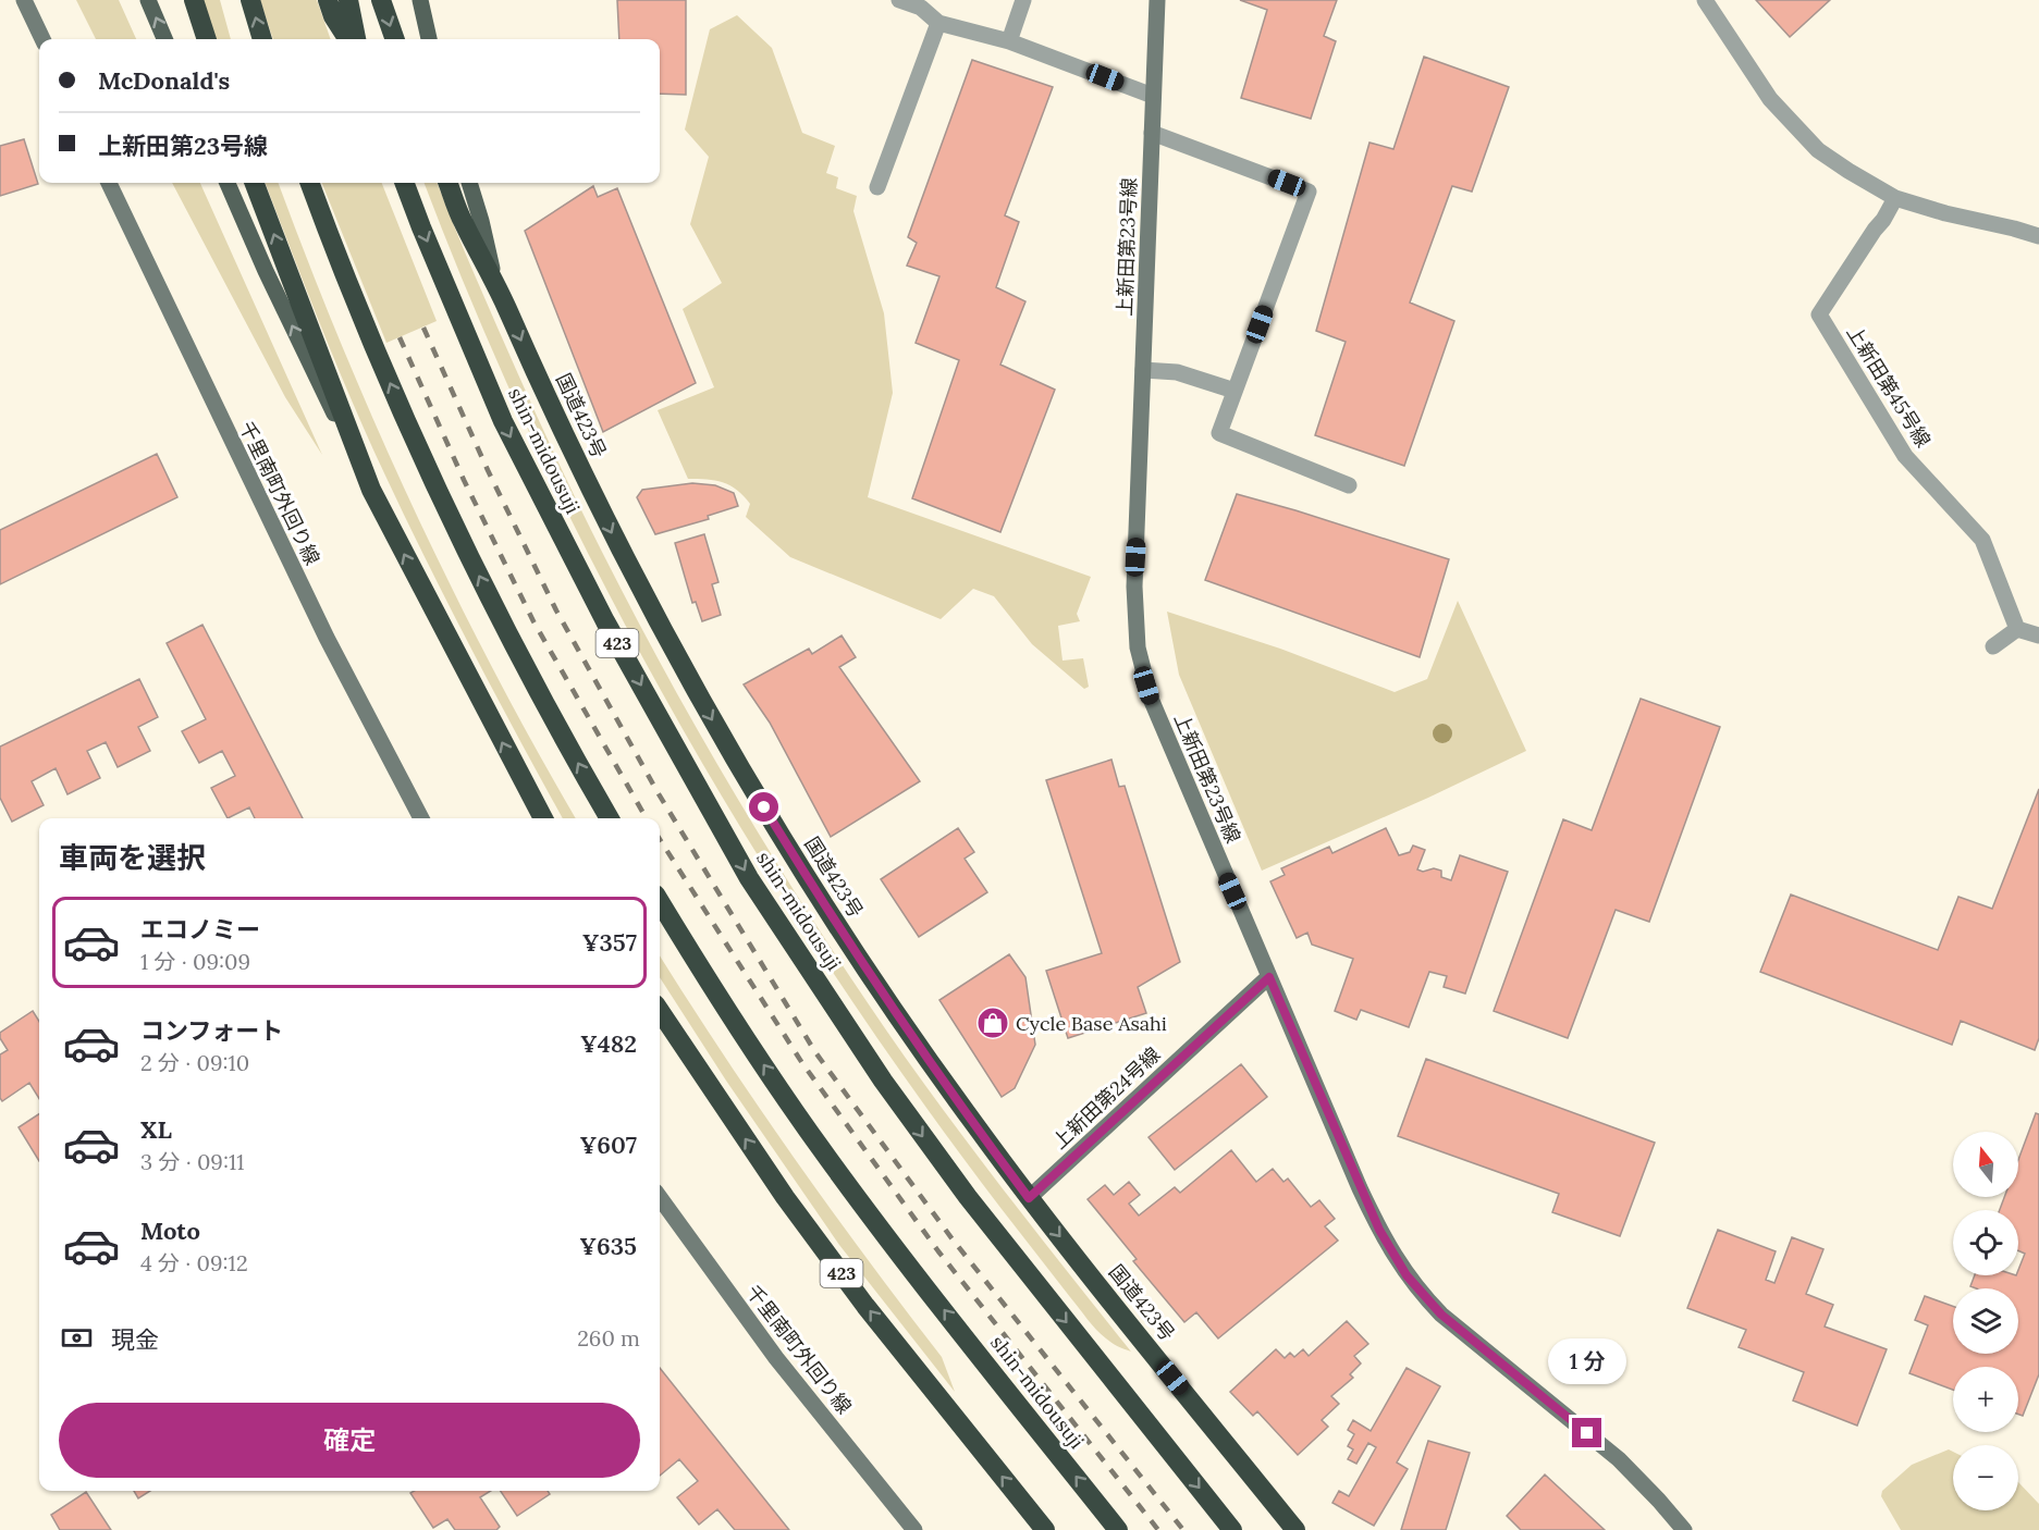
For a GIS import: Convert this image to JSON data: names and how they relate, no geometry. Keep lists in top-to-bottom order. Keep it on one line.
{"streets":{"highway":["国道423号","shin-midousuji","423"],"street":["上新田第23号線","上新田第45号線","千里南町外回り線","上新田第24号線"]},"crossings":[["上新田第23号線","上新田第24号線"],["国道423号","上新田第24号線"]],"places":{"shop":["Cycle Base Asahi"]},"north":"top","page":{"banner":["McDonald's","上新田第23号線"],"heading":"車両を選択","list":[{"name":"エコノミー","note":"1 分 · 09:09","value":"¥357"},{"name":"コンフォート","note":"2 分 · 09:10","value":"¥482"},{"name":"XL","note":"3 分 · 09:11","value":"¥607"},{"name":"Moto","note":"4 分 · 09:12","value":"¥635"}],"map_buttons":["+","−"],"pay":["現金","260 m"],"bubble":"1 分","buttons":"確定"}}
